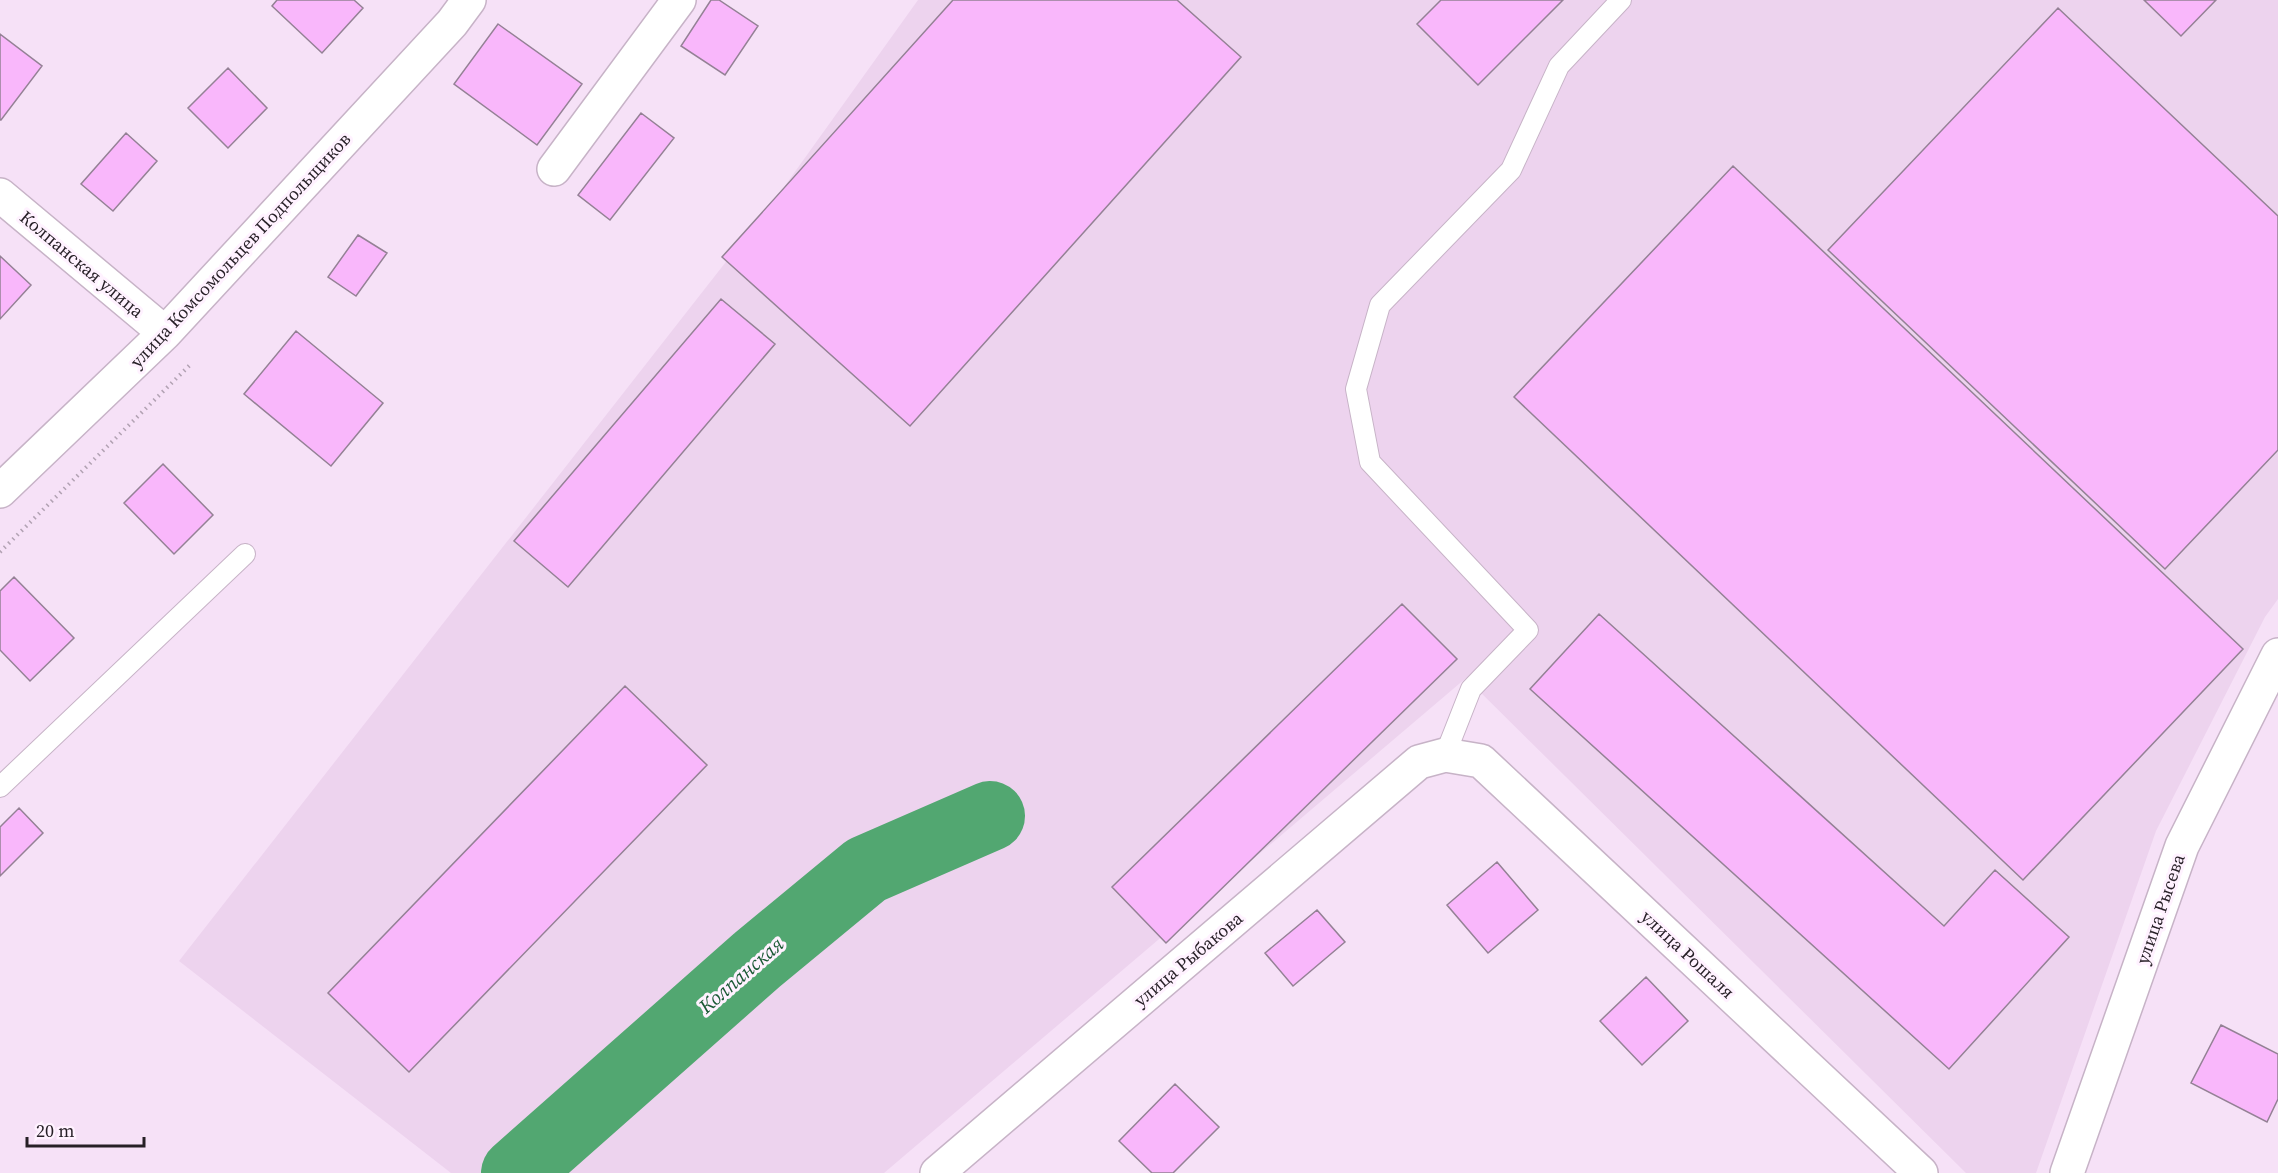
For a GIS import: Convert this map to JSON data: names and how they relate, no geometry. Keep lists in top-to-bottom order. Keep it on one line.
{"streets":{"street":["улица Комсомольцев Подпольщиков","Колпанская улица","улица Рысева","улица Рошаля","улица Рыбакова"]},"crossings":[["улица Комсомольцев Подпольщиков","Колпанская улица"],["улица Рошаля","улица Рыбакова"]],"water":["Колпанская"],"scale_bar":"20 m"}
